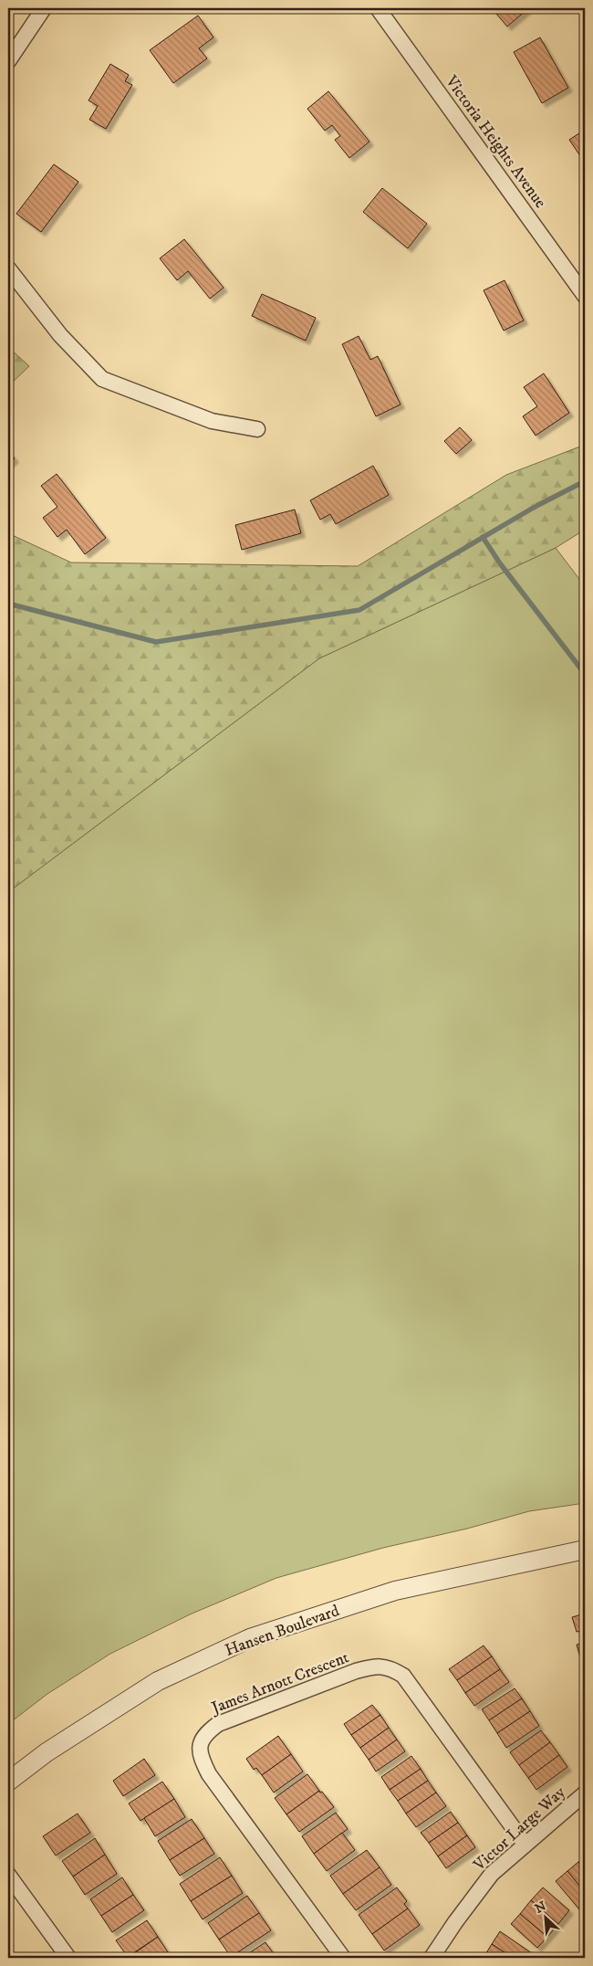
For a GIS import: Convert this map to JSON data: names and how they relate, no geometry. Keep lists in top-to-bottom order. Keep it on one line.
{"streets":{"street":["Victoria Heights Avenue","Hansen Boulevard","James Arnott Crescent","Victor Large Way"]},"crossings":[["James Arnott Crescent","Victor Large Way"]],"north":"top left"}
